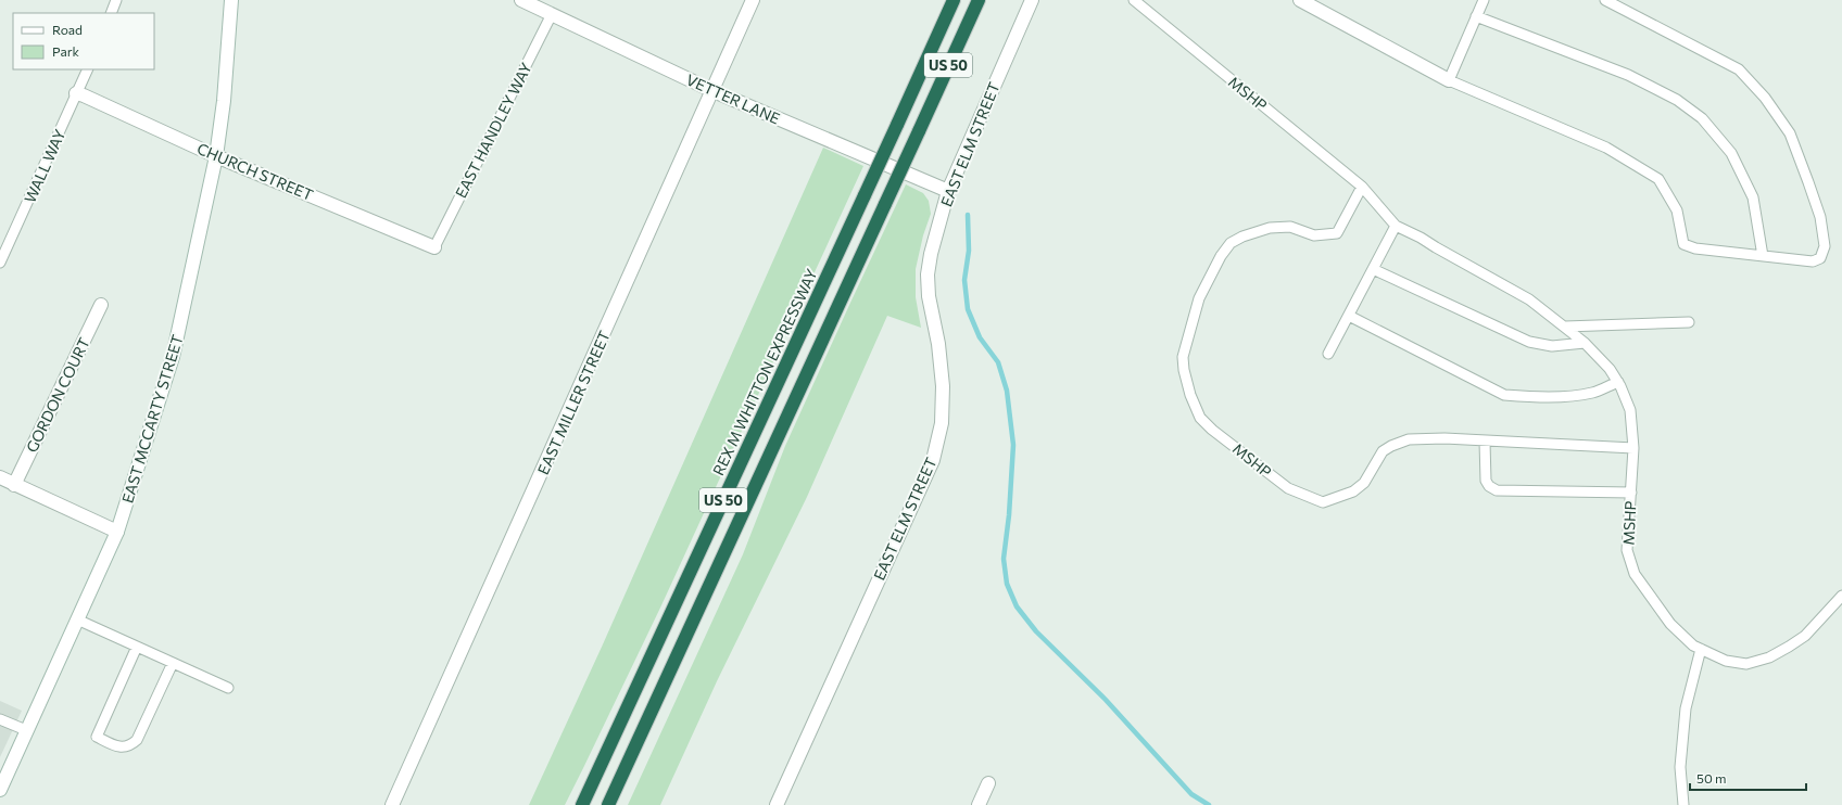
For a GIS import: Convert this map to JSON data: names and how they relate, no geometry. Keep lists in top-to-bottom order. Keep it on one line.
{"streets":{"highway":["US 50","REX M WHITTON EXPRESSWAY"],"street":["VETTER LANE","EAST ELM STREET","CHURCH STREET","GORDON COURT","EAST MILLER STREET","EAST MCCARTY STREET"],"lane":["MSHP","EAST HANDLEY WAY","WALL WAY"]},"crossings":[["VETTER LANE","EAST HANDLEY WAY"],["VETTER LANE","EAST ELM STREET"],["VETTER LANE","EAST MILLER STREET"],["EAST HANDLEY WAY","CHURCH STREET"],["WALL WAY","CHURCH STREET"],["CHURCH STREET","EAST MCCARTY STREET"]],"legend":["Road","Park"],"scale_bar":"50 m"}
